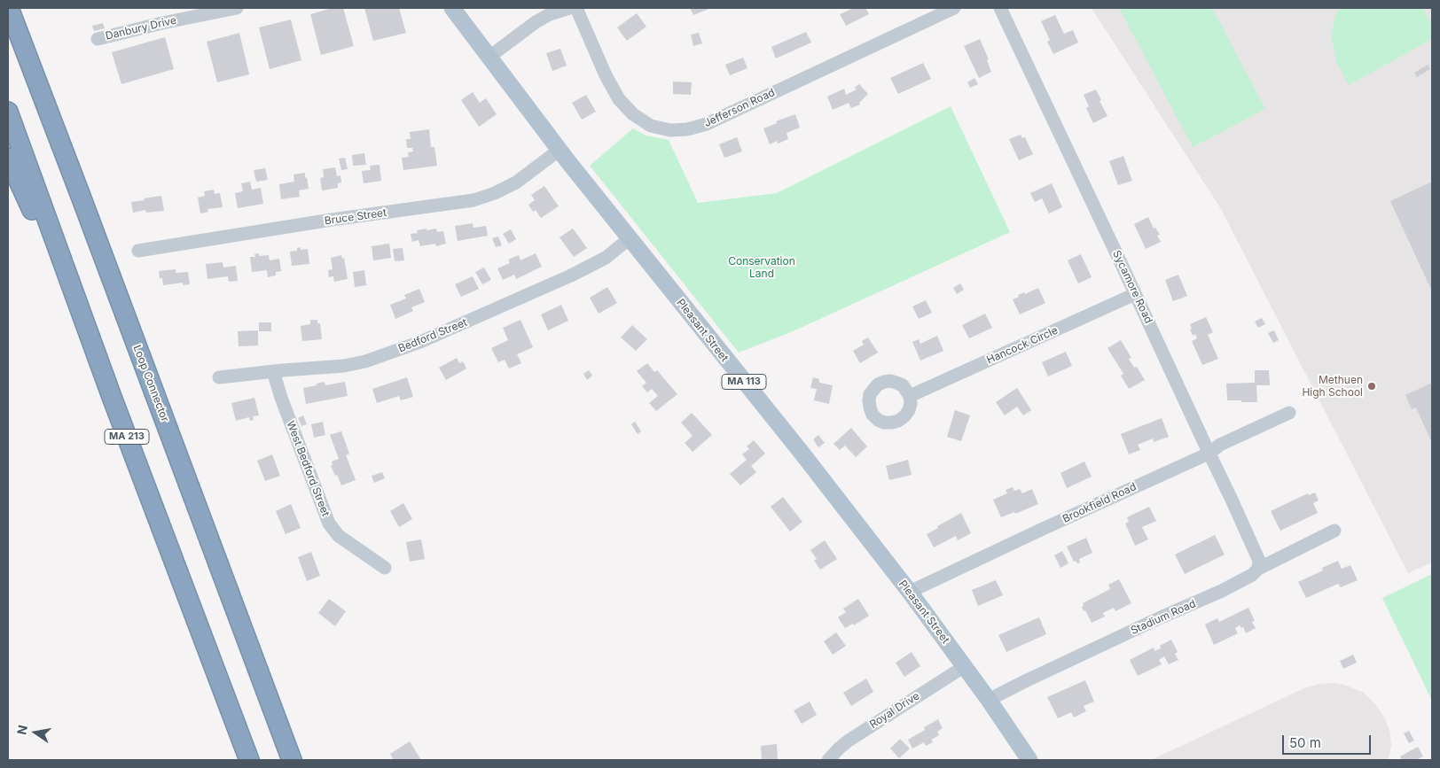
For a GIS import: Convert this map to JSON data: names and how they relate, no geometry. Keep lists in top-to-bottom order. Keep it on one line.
{"streets":{"highway":["Loop Connector","MA 213"],"main road":["Pleasant Street","MA 113"],"street":["Danbury Drive","Jefferson Road","Bruce Street","Sycamore Road","Bedford Street","Hancock Circle","West Bedford Street","Brookfield Road","Stadium Road","Royal Drive"]},"crossings":[["Bruce Street","Pleasant Street"],["Sycamore Road","Hancock Circle"],["Sycamore Road","Brookfield Road"],["Sycamore Road","Stadium Road"],["Pleasant Street","Bedford Street"],["Pleasant Street","Brookfield Road"],["Pleasant Street","Stadium Road"],["Pleasant Street","Royal Drive"],["Bedford Street","West Bedford Street"]],"parks":["Conservation Land"],"places":["Methuen High School"],"scale_bar":"50 m","north":"left"}
